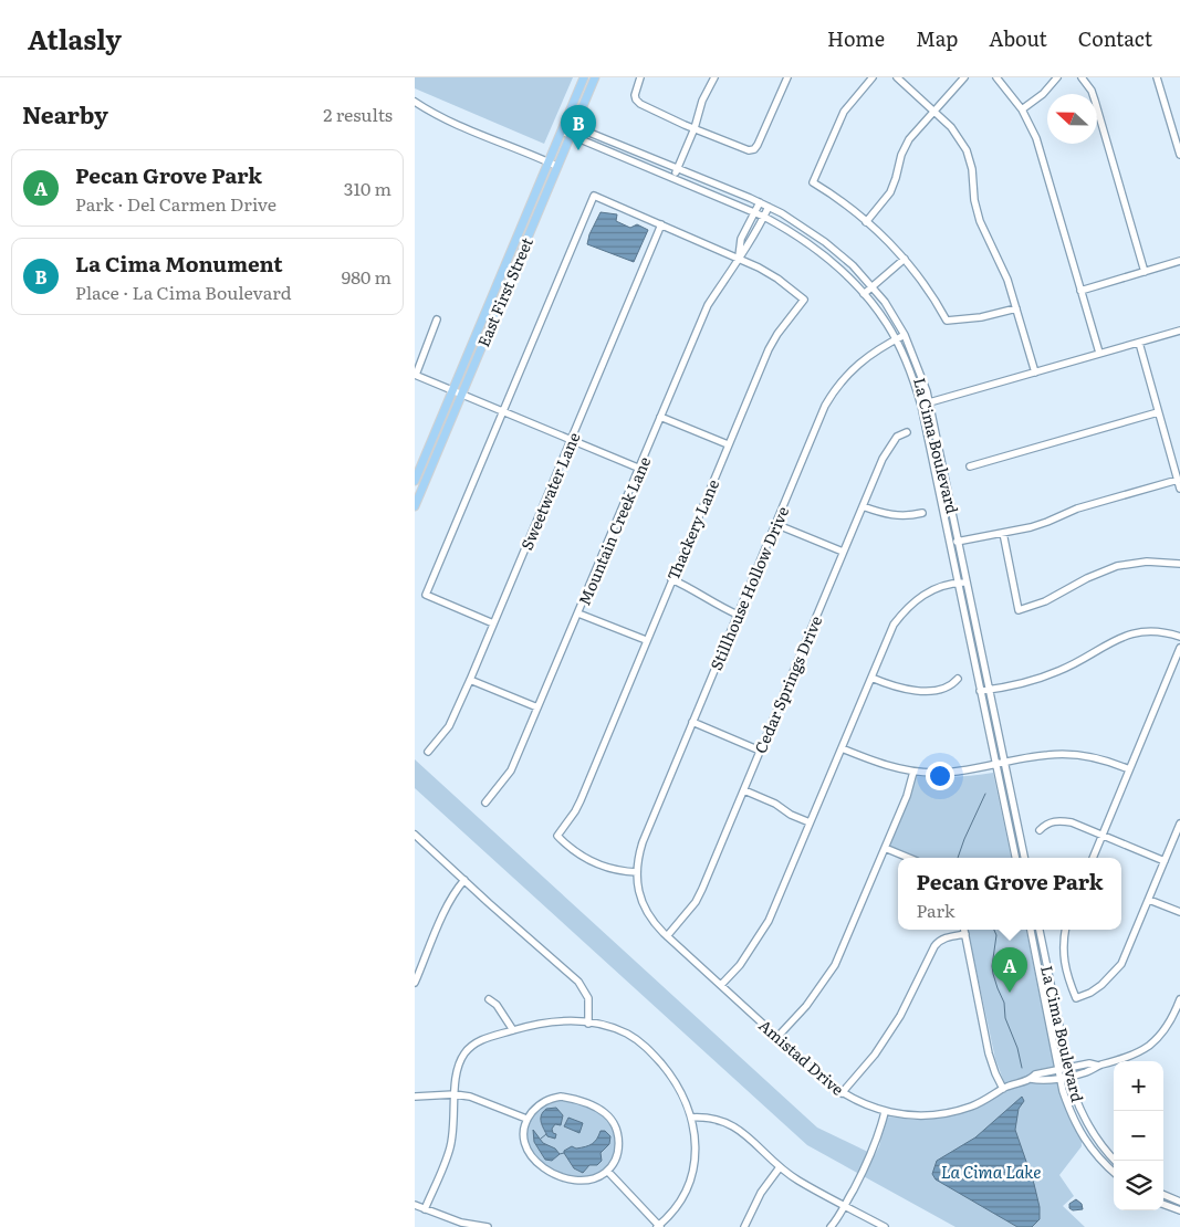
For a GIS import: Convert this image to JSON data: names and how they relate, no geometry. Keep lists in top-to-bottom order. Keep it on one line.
{"streets":{"main road":["East First Street"],"street":["La Cima Boulevard","Sweetwater Lane","Thackery Lane","Mountain Creek Lane","Stillhouse Hollow Drive","Cedar Springs Drive","Amistad Drive"]},"crossings":[["East First Street","La Cima Boulevard"],["La Cima Boulevard","Mountain Creek Lane"],["La Cima Boulevard","Stillhouse Hollow Drive"],["La Cima Boulevard","Amistad Drive"],["Thackery Lane","Mountain Creek Lane"],["Thackery Lane","Stillhouse Hollow Drive"],["Thackery Lane","Amistad Drive"],["Stillhouse Hollow Drive","Amistad Drive"],["Cedar Springs Drive","Amistad Drive"]],"water":["La Cima Lake"],"north":"left","page":{"header":"Atlasly","nav":["Home","Map","About","Contact"],"heading":["Nearby","2 results"],"pins":["B","A"],"list":[{"mark":"A","name":"Pecan Grove Park","note":"Park · Del Carmen Drive","value":"310 m"},{"mark":"B","name":"La Cima Monument","note":"Place · La Cima Boulevard","value":"980 m"}],"popup":["Pecan Grove Park","Park"],"map_buttons":["+","−"]}}
